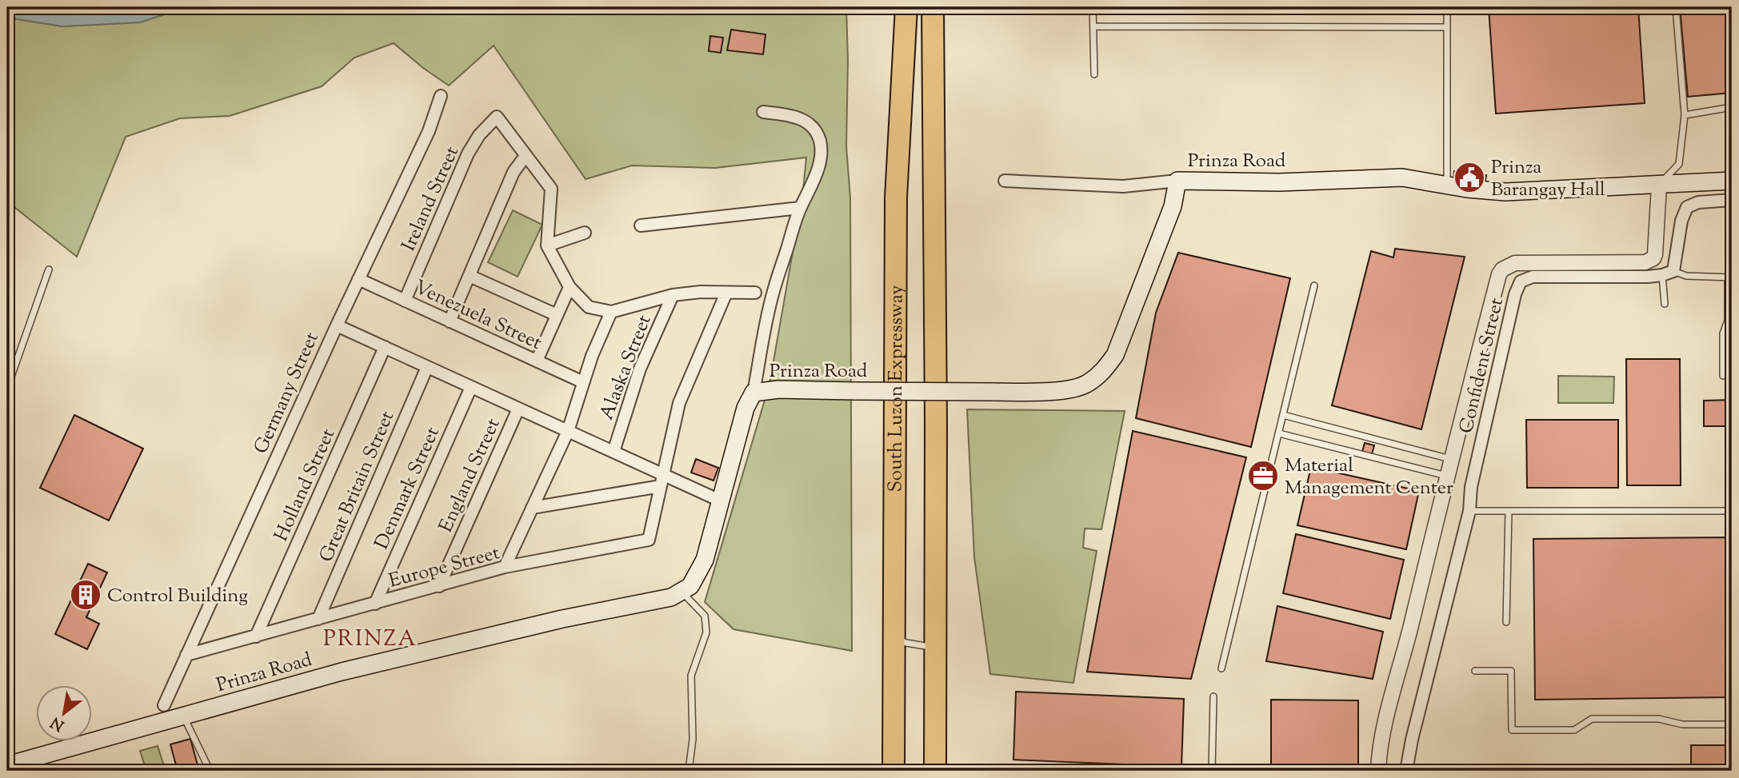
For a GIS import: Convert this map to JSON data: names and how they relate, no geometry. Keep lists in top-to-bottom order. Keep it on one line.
{"streets":{"highway":["South Luzon Expressway"],"main road":["Prinza Road"],"street":["Ireland Street","Venezuela Street","Confident Street","Alaska Street","Germany Street","England Street","Holland Street","Great Britain Street","Denmark Street","Europe Street"]},"crossings":[["Ireland Street","Venezuela Street"],["Venezuela Street","Germany Street"],["Germany Street","Europe Street"],["England Street","Europe Street"],["Holland Street","Europe Street"],["Great Britain Street","Europe Street"],["Denmark Street","Europe Street"]],"districts":["PRINZA"],"places":{"public building":["Prinza Barangay Hall"],"office":["Material Management Center"],"building":["Control Building"]},"north":"bottom left"}
